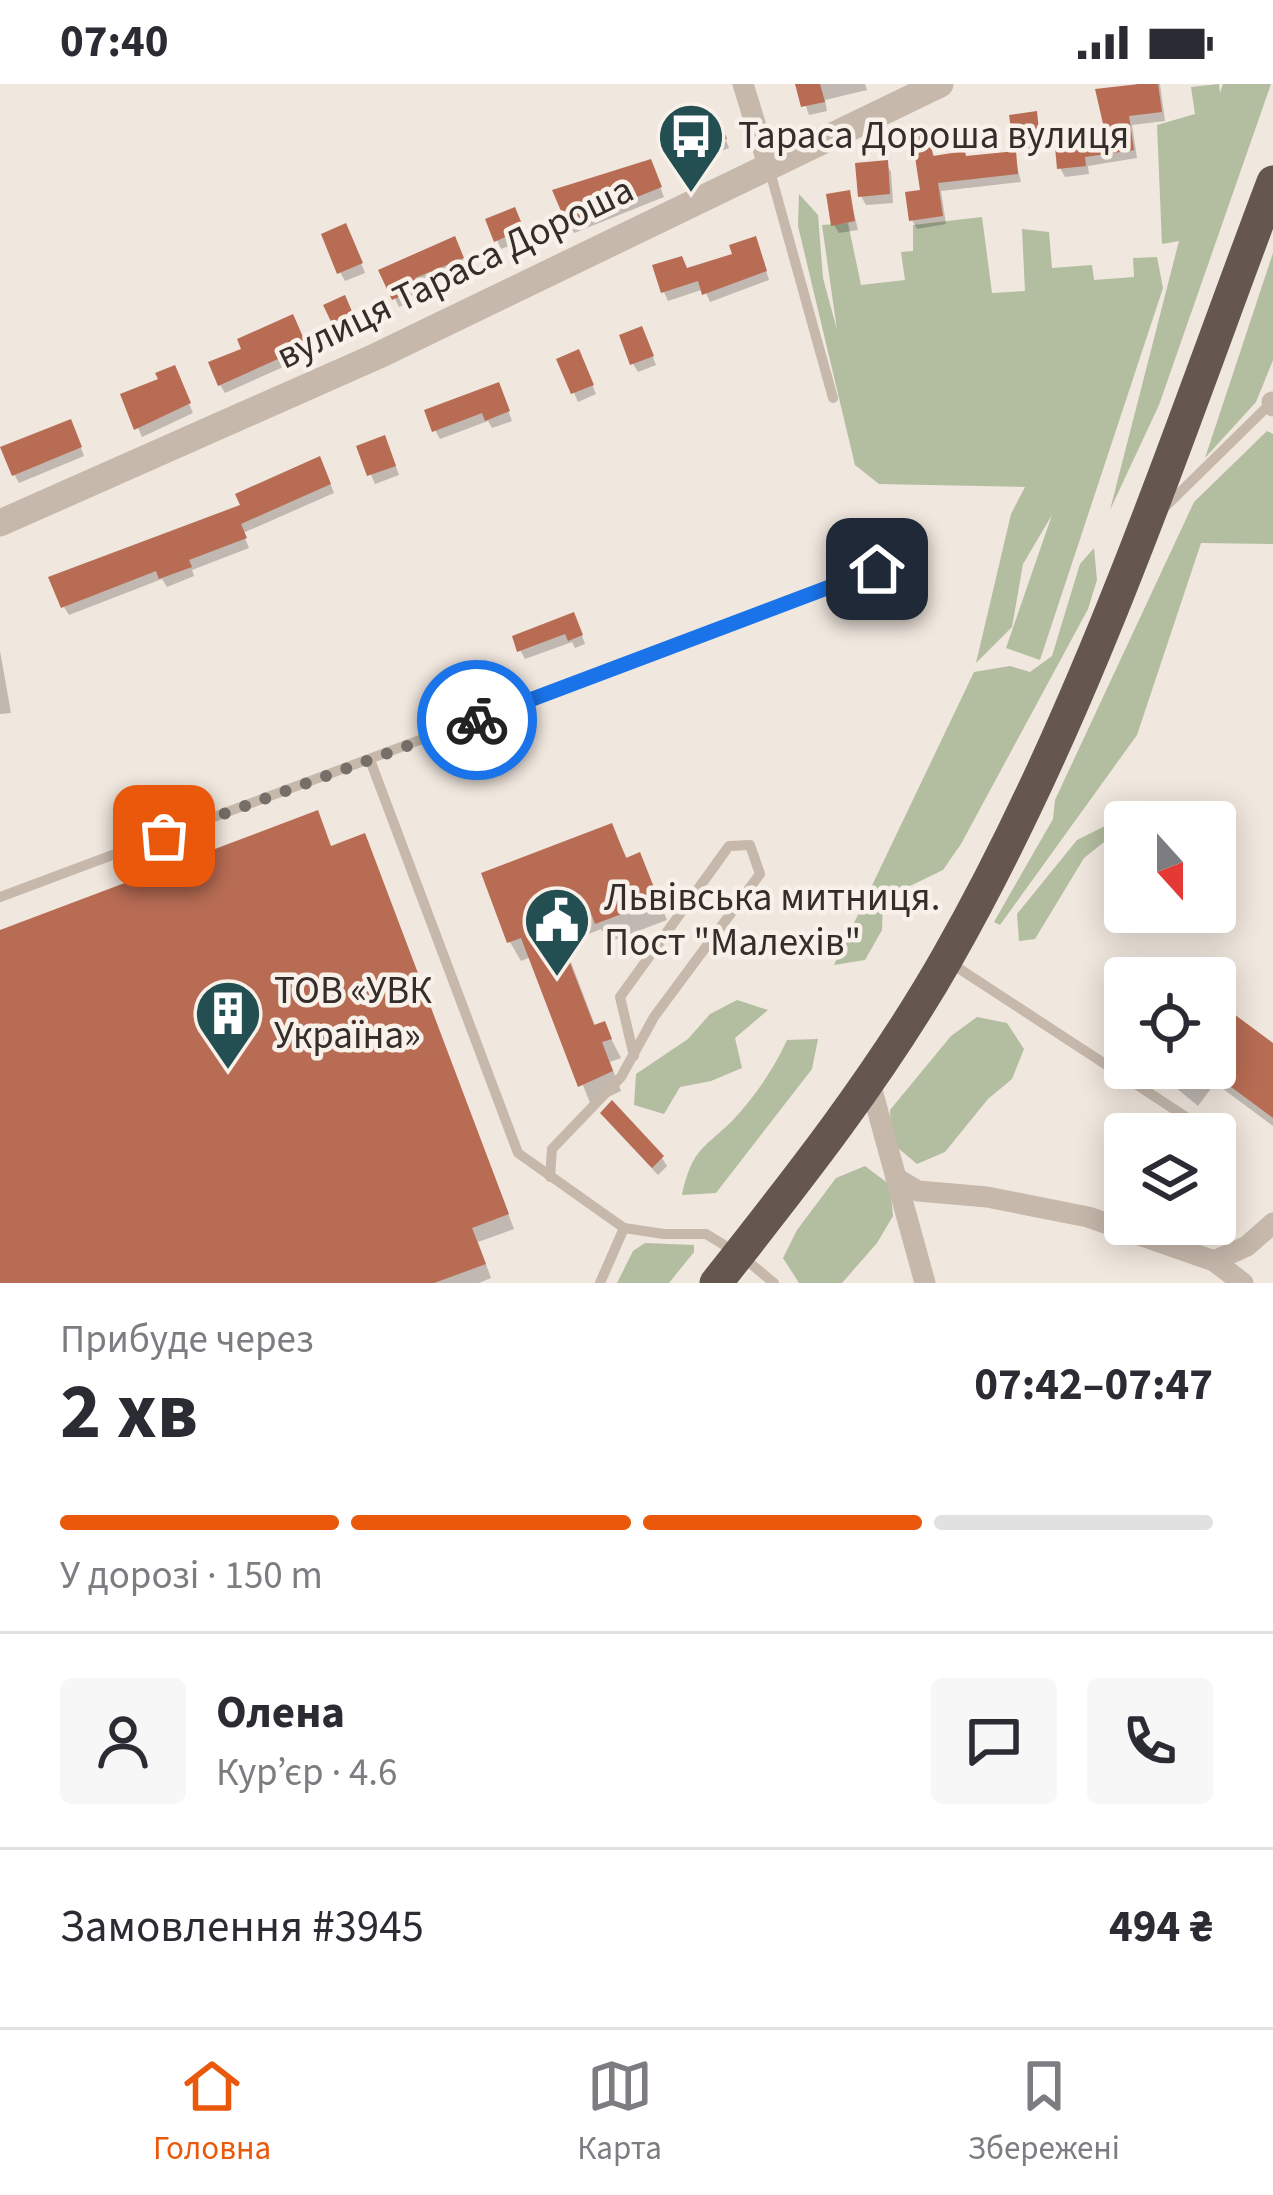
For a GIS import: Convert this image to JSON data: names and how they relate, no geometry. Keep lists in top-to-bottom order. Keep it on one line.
{"streets":{"street":["вулиця Тараса Дороша"]},"places":{"bus stop":["Тараса Дороша вулиця"],"public building":["Львівська митниця. Пост \"Малехів\""],"building":["ТОВ «УВК Україна»"]},"north":"bottom","page":{"status":"07:40","heading":["2 хв","Прибуде через","07:42–07:47"],"panel":["Олена","Кур’єр · 4.6","Замовлення #3945","494 ₴"],"bar":"У дорозі · 150 m","tabs":["Головна","Карта","Збережені"]}}
